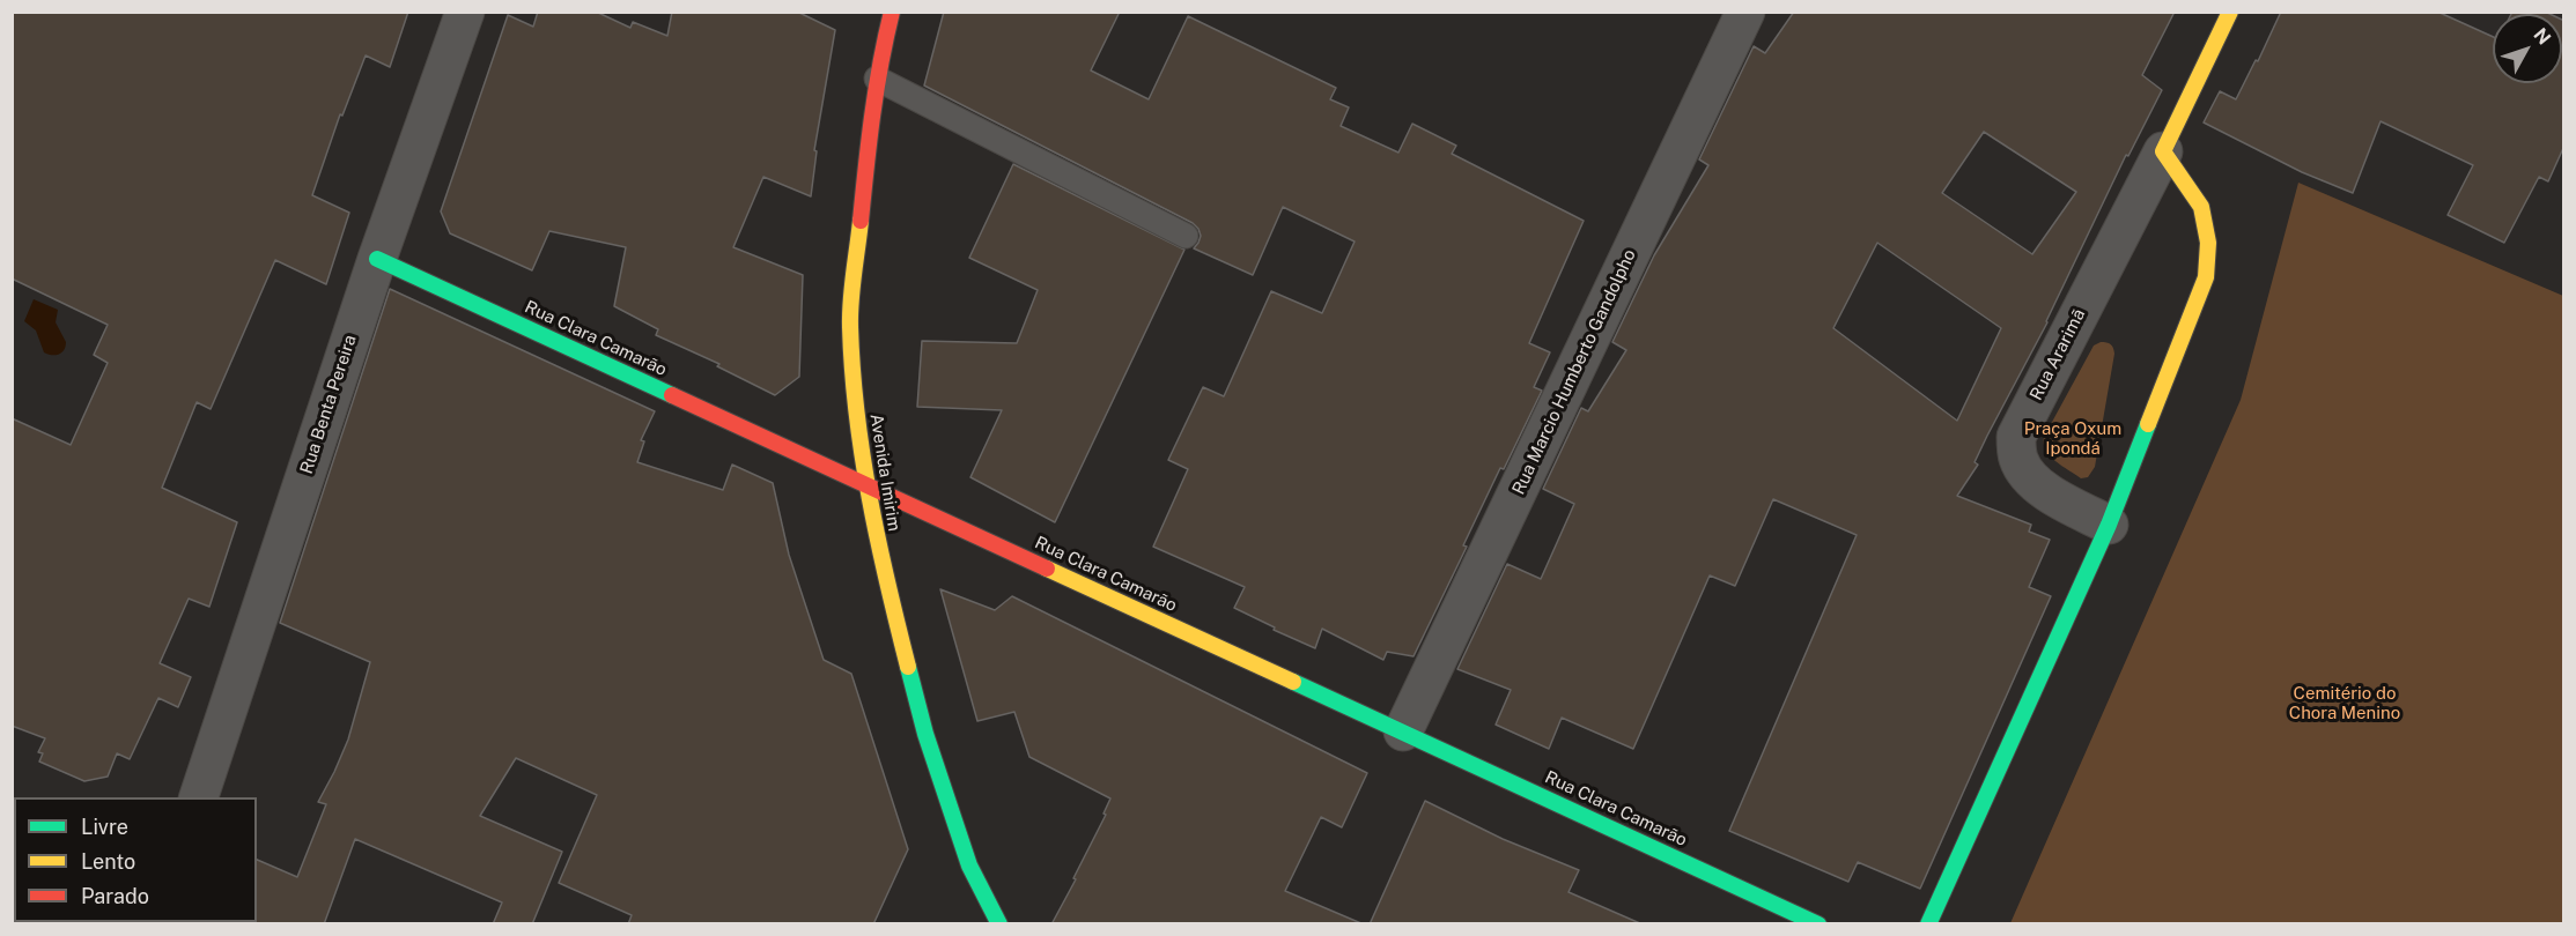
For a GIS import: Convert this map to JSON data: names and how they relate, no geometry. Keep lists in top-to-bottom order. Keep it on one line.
{"streets":{"street":["Rua Clara Camarão","Rua Ararimã","Rua Marcio Humberto Gandolpho","Rua Benta Pereira","Avenida Imirim"]},"crossings":[["Rua Clara Camarão","Rua Marcio Humberto Gandolpho"],["Rua Clara Camarão","Rua Benta Pereira"],["Rua Clara Camarão","Avenida Imirim"]],"parks":["Praça Oxum Ipondá","Cemitério do Chora Menino"],"legend":["Livre","Lento","Parado"],"north":"top right"}
